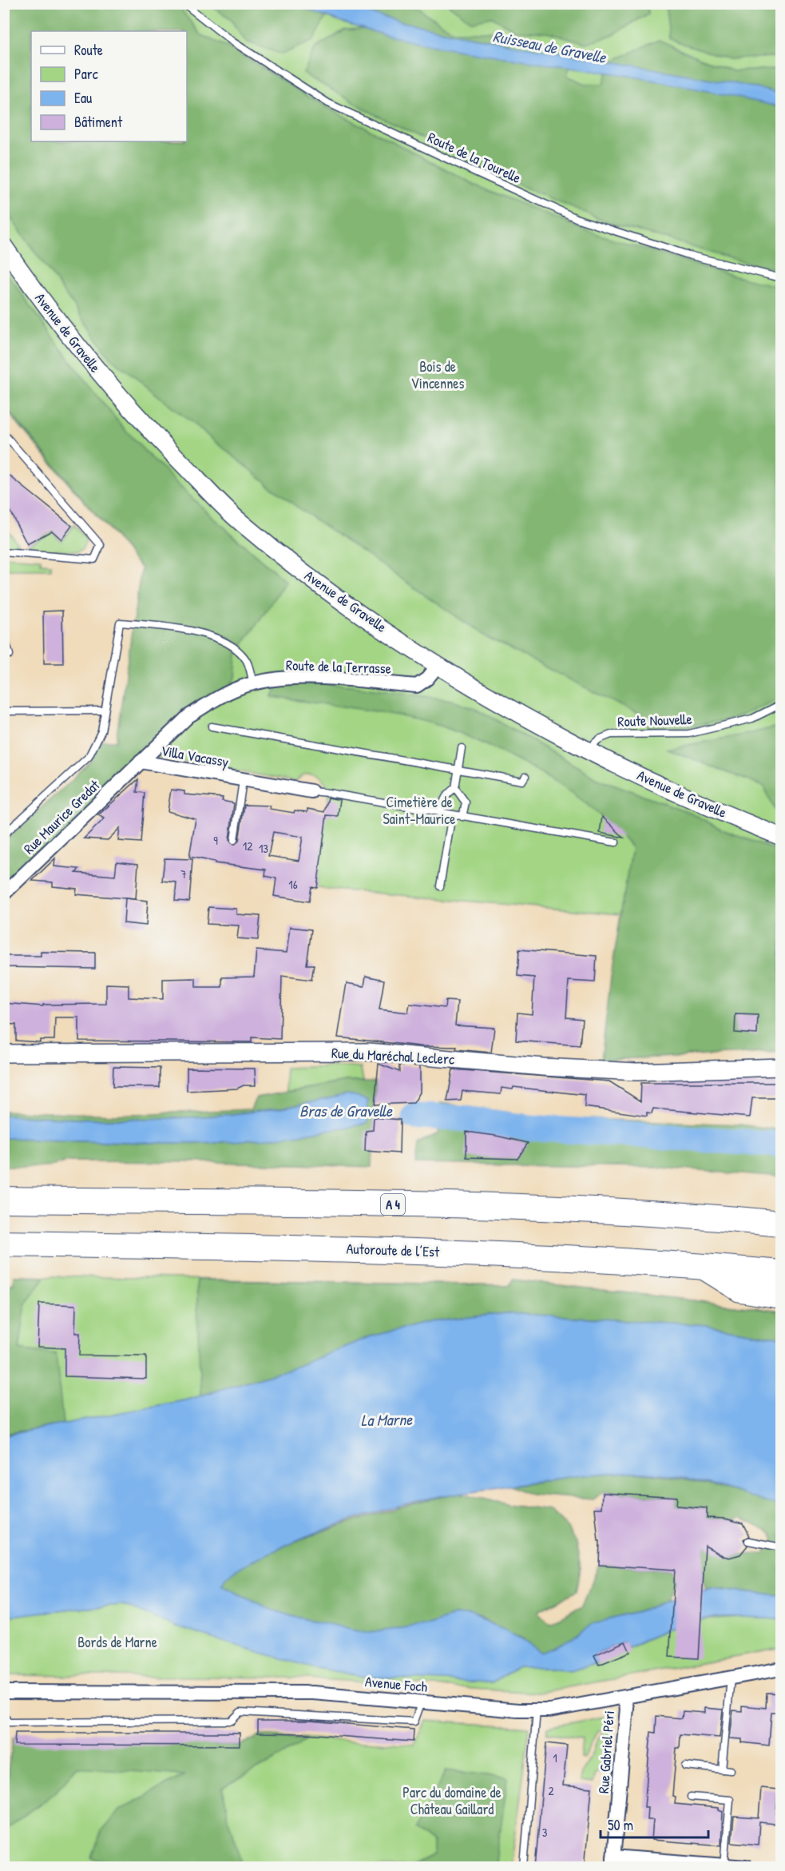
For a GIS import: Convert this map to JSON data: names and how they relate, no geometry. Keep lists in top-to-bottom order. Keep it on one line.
{"streets":{"highway":["A 4","Autoroute de l’Est"],"street":["Avenue de Gravelle","Route de la Terrasse","Villa Vacassy","Rue Maurice Gredat","Rue du Maréchal Leclerc","Avenue Foch","Rue Gabriel Péri"],"lane":["Route de la Tourelle","Route Nouvelle"]},"crossings":[["Avenue de Gravelle","Route de la Terrasse"],["Avenue de Gravelle","Route Nouvelle"],["Route de la Terrasse","Villa Vacassy"],["Route de la Terrasse","Rue Maurice Gredat"],["Villa Vacassy","Rue Maurice Gredat"],["Avenue Foch","Rue Gabriel Péri"]],"water":["Ruisseau de Gravelle","Bras de Gravelle","La Marne"],"parks":["Bois de Vincennes","Cimetière de Saint-Maurice","Bords de Marne","Parc du domaine de Château Gaillard"],"house_numbers":["9","12","13","7","16","1","2","3"],"legend":["Route","Parc","Eau","Bâtiment"],"scale_bar":"50 m"}
